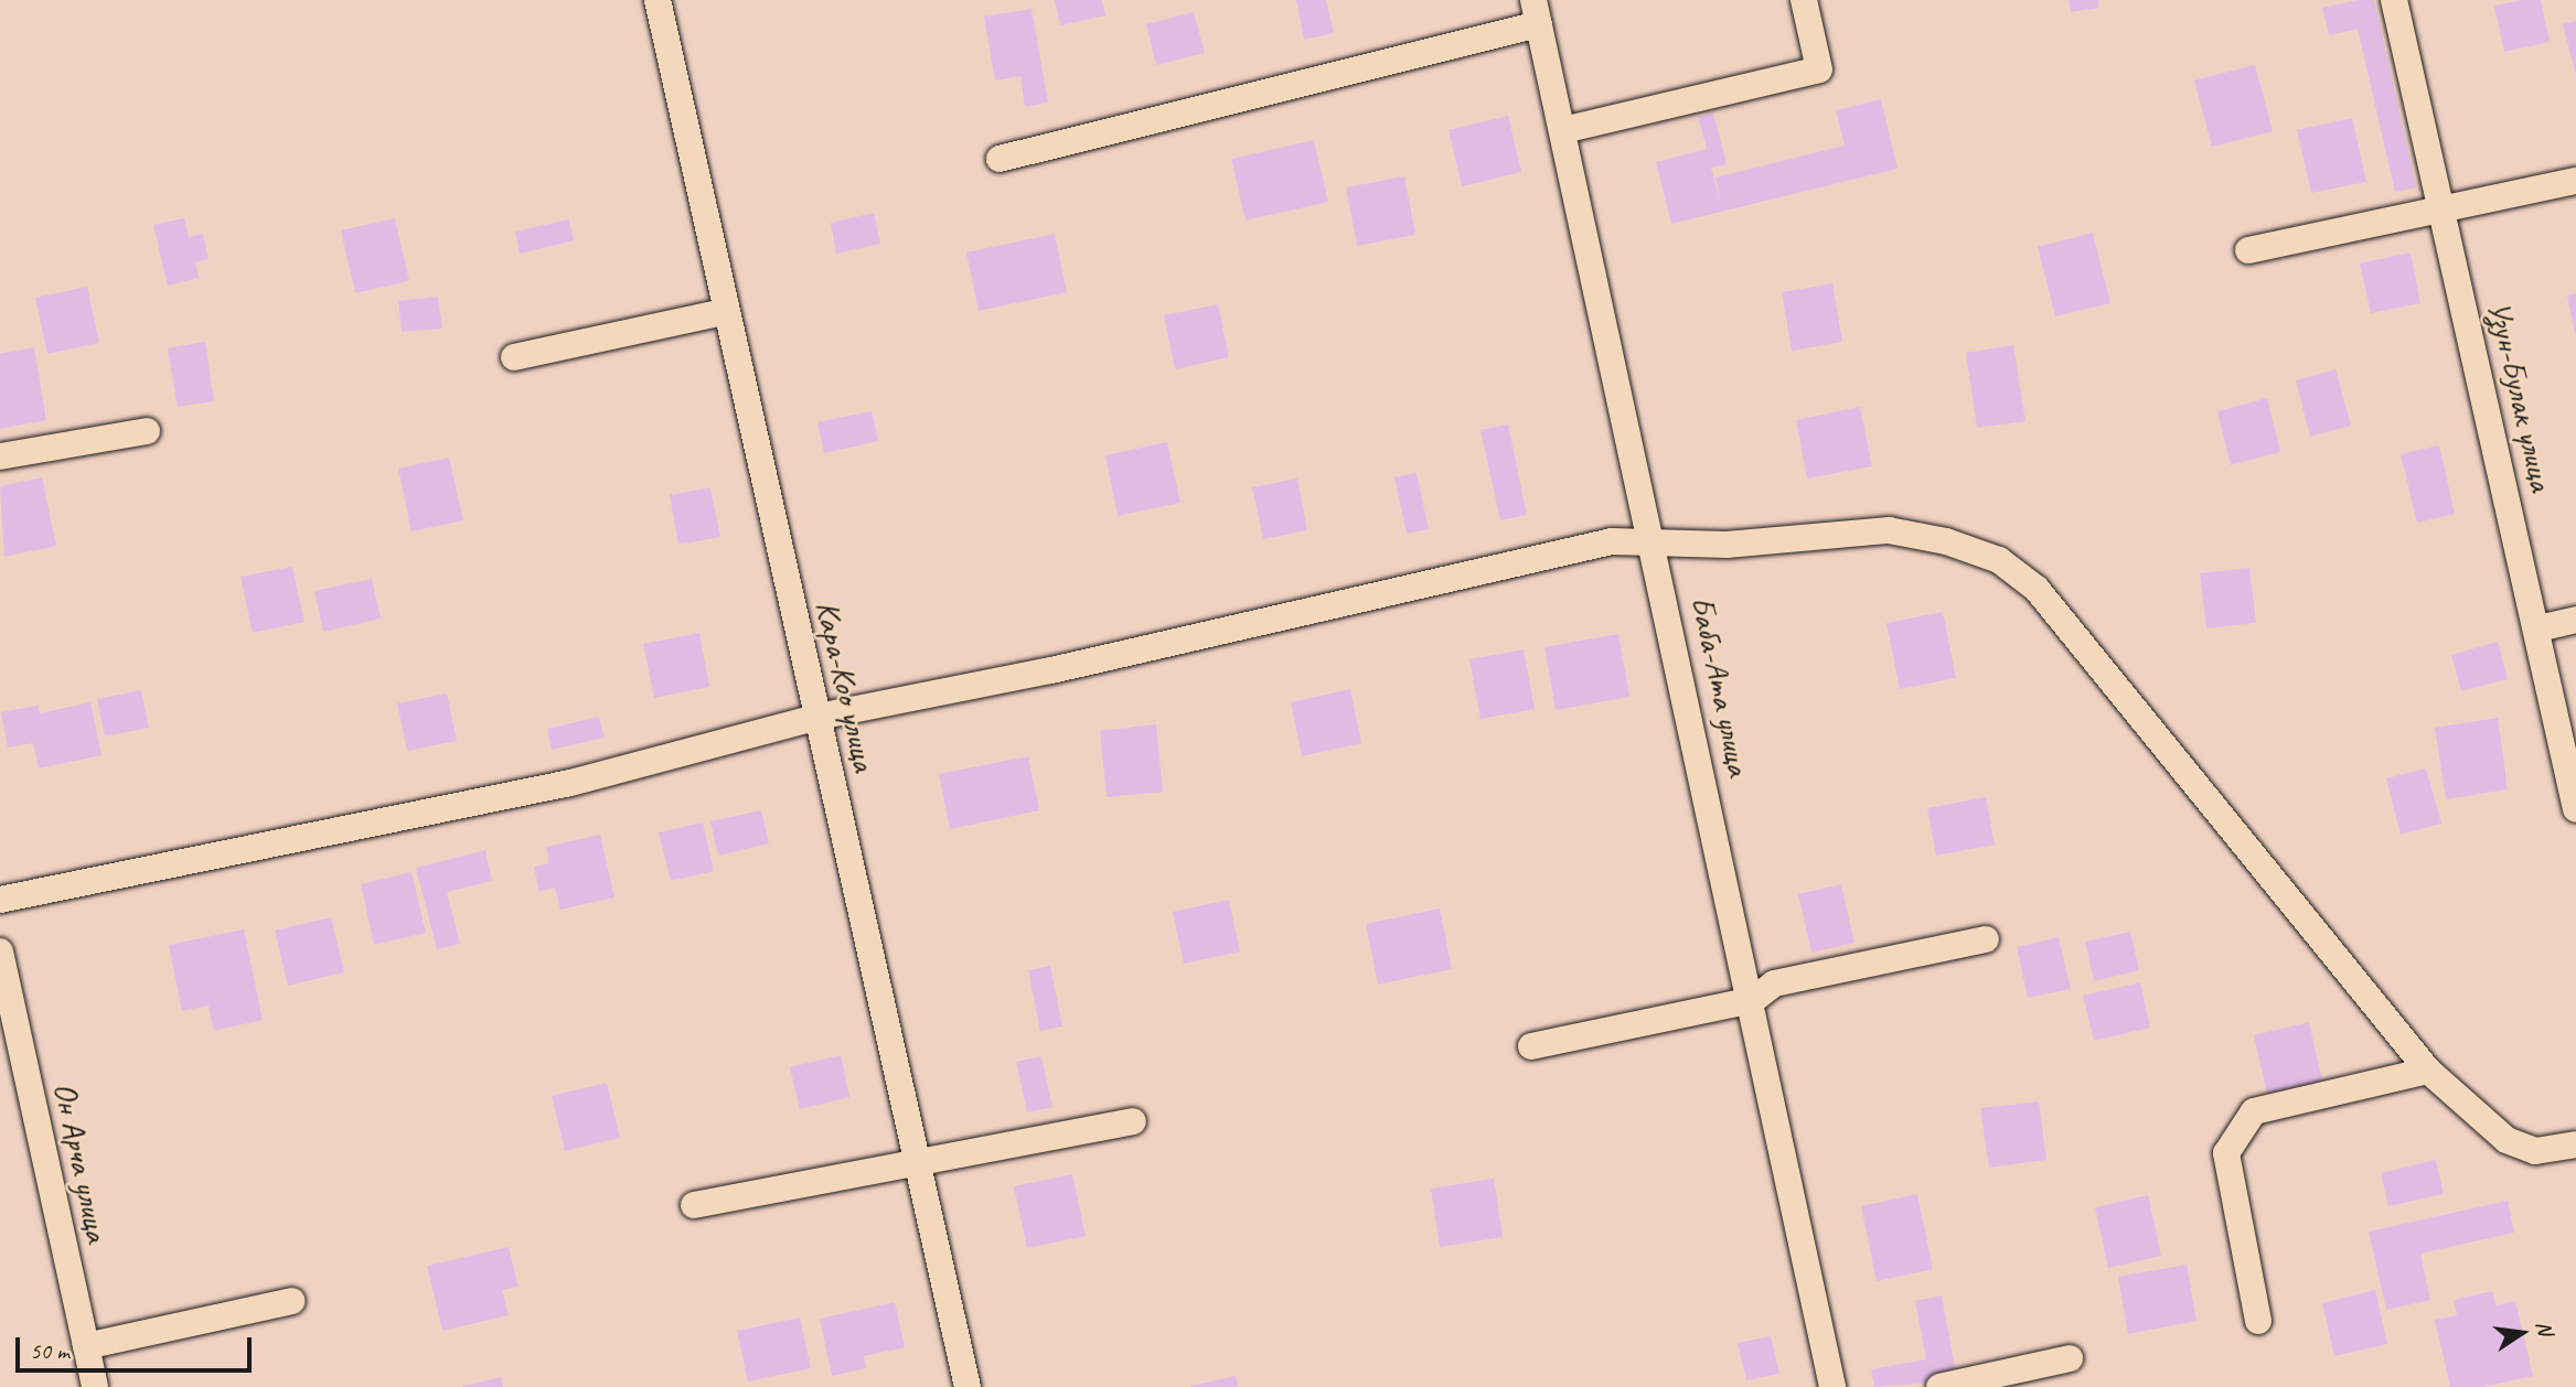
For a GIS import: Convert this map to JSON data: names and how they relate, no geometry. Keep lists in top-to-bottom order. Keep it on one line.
{"streets":{"street":["Узун-Булак улица","Кара-Коо улица","Баба-Ата улица","Он Арча улица"]},"scale_bar":"50 m","north":"right"}
